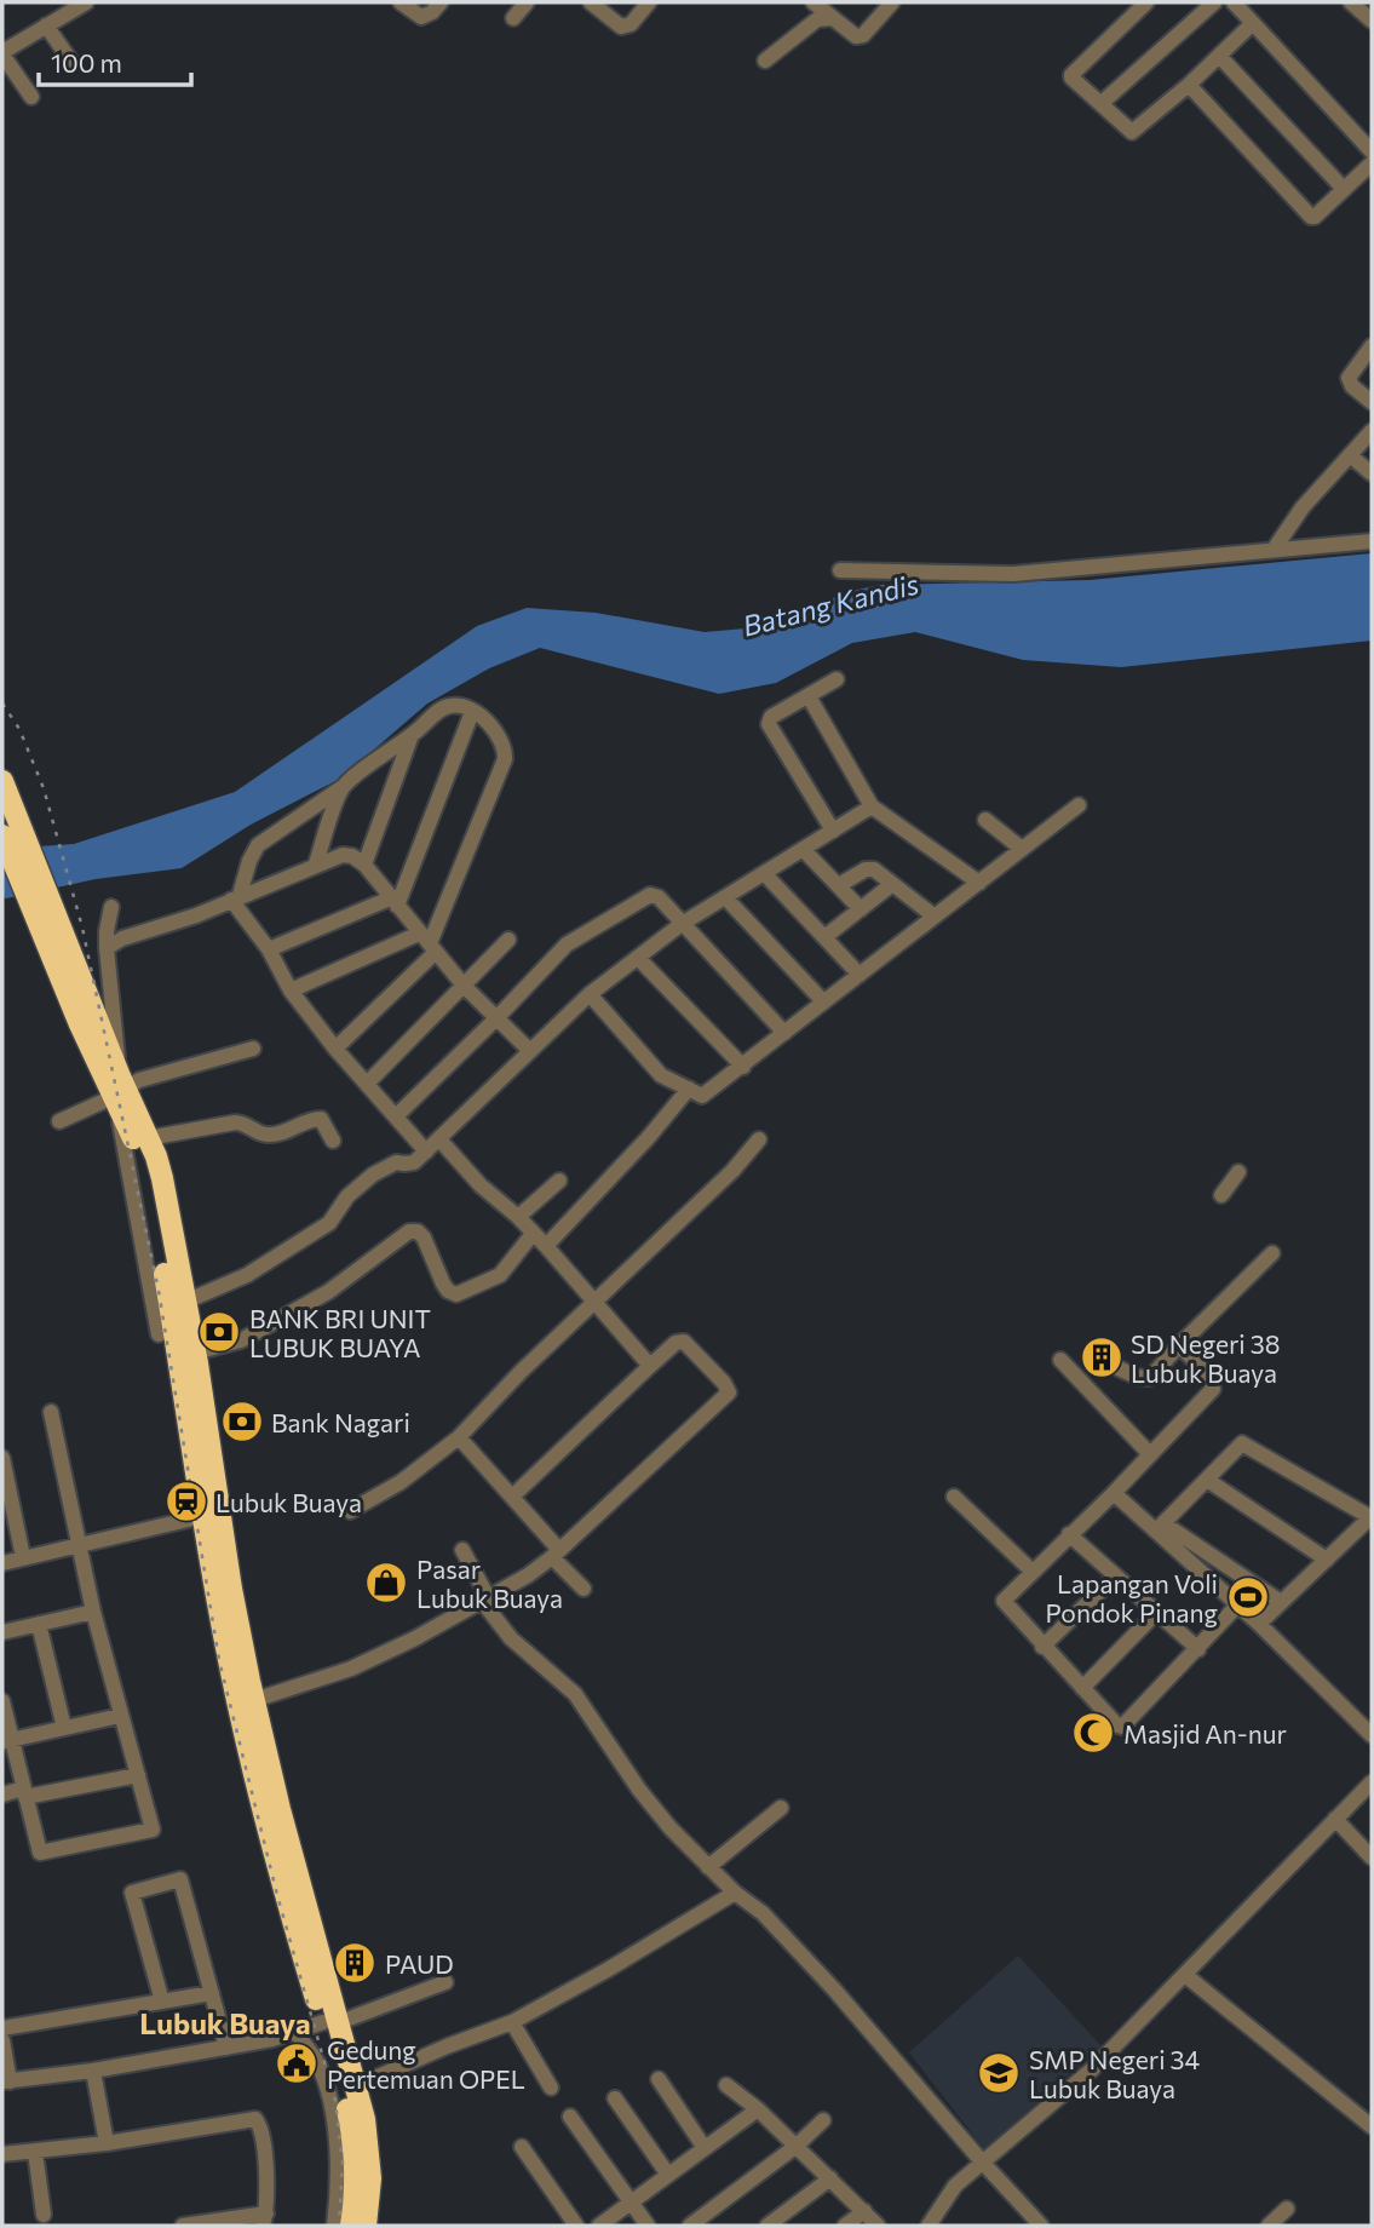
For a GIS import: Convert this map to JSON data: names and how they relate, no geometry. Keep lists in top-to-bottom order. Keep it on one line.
{"districts":["Lubuk Buaya"],"water":["Batang Kandis"],"places":{"bank":["BANK BRI UNIT LUBUK BUAYA","Bank Nagari"],"building":["SD Negeri 38 Lubuk Buaya","PAUD"],"station":["Lubuk Buaya"],"shop":["Pasar Lubuk Buaya"],"sports":["Lapangan Voli Pondok Pinang"],"mosque":["Masjid An-nur"],"public building":["Gedung Pertemuan OPEL"],"school or university":["SMP Negeri 34 Lubuk Buaya"]},"scale_bar":"100 m"}
